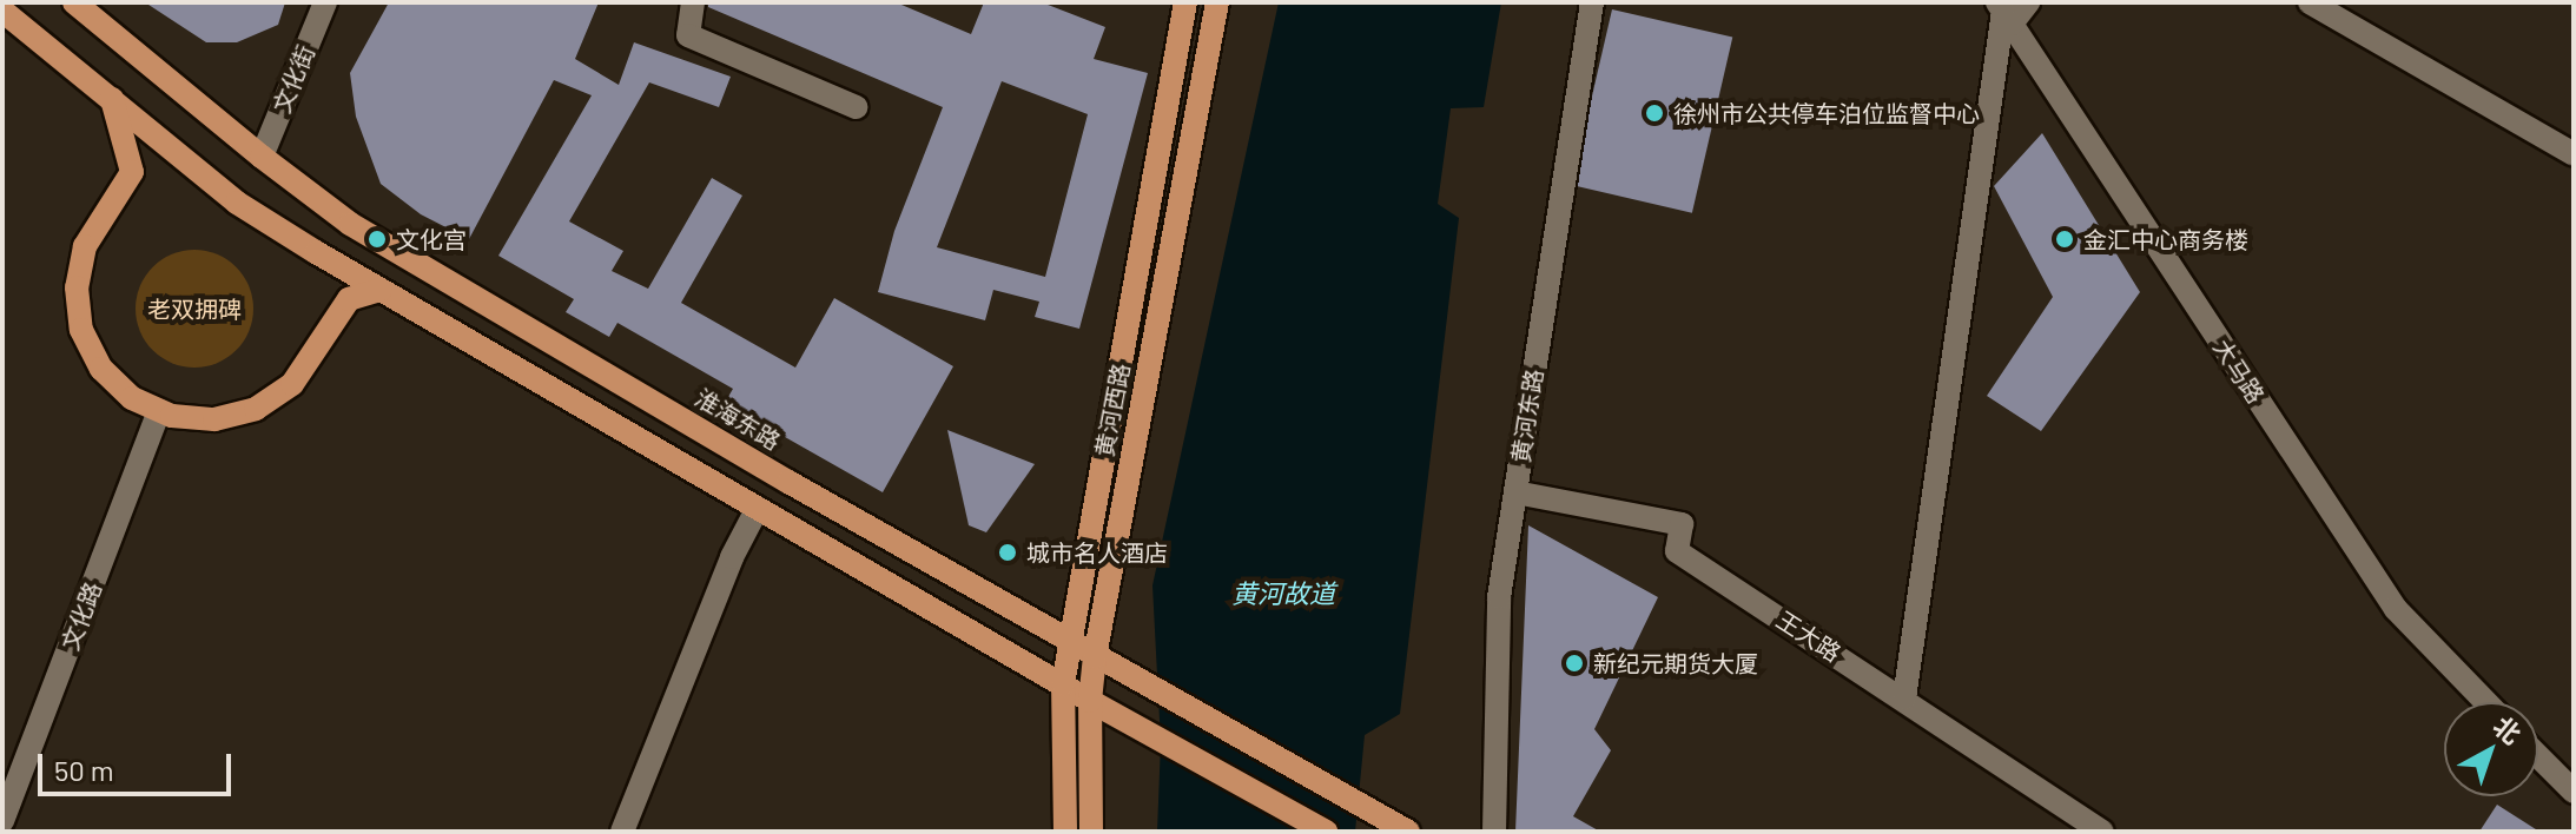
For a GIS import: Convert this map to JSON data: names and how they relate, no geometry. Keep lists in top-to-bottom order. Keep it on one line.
{"streets":{"main road":["黄河西路","淮海东路"],"street":["文化街","大马路","黄河东路","文化路","王大路"]},"crossings":[["文化街","淮海东路"],["黄河西路","淮海东路"],["黄河东路","王大路"]],"water":["黄河故道"],"parks":["老双拥碑"],"places":["徐州市公共停车泊位监督中心","文化宫","金汇中心商务楼","城市名人酒店","新纪元期货大厦"],"scale_bar":"50 m","north":"top right"}
